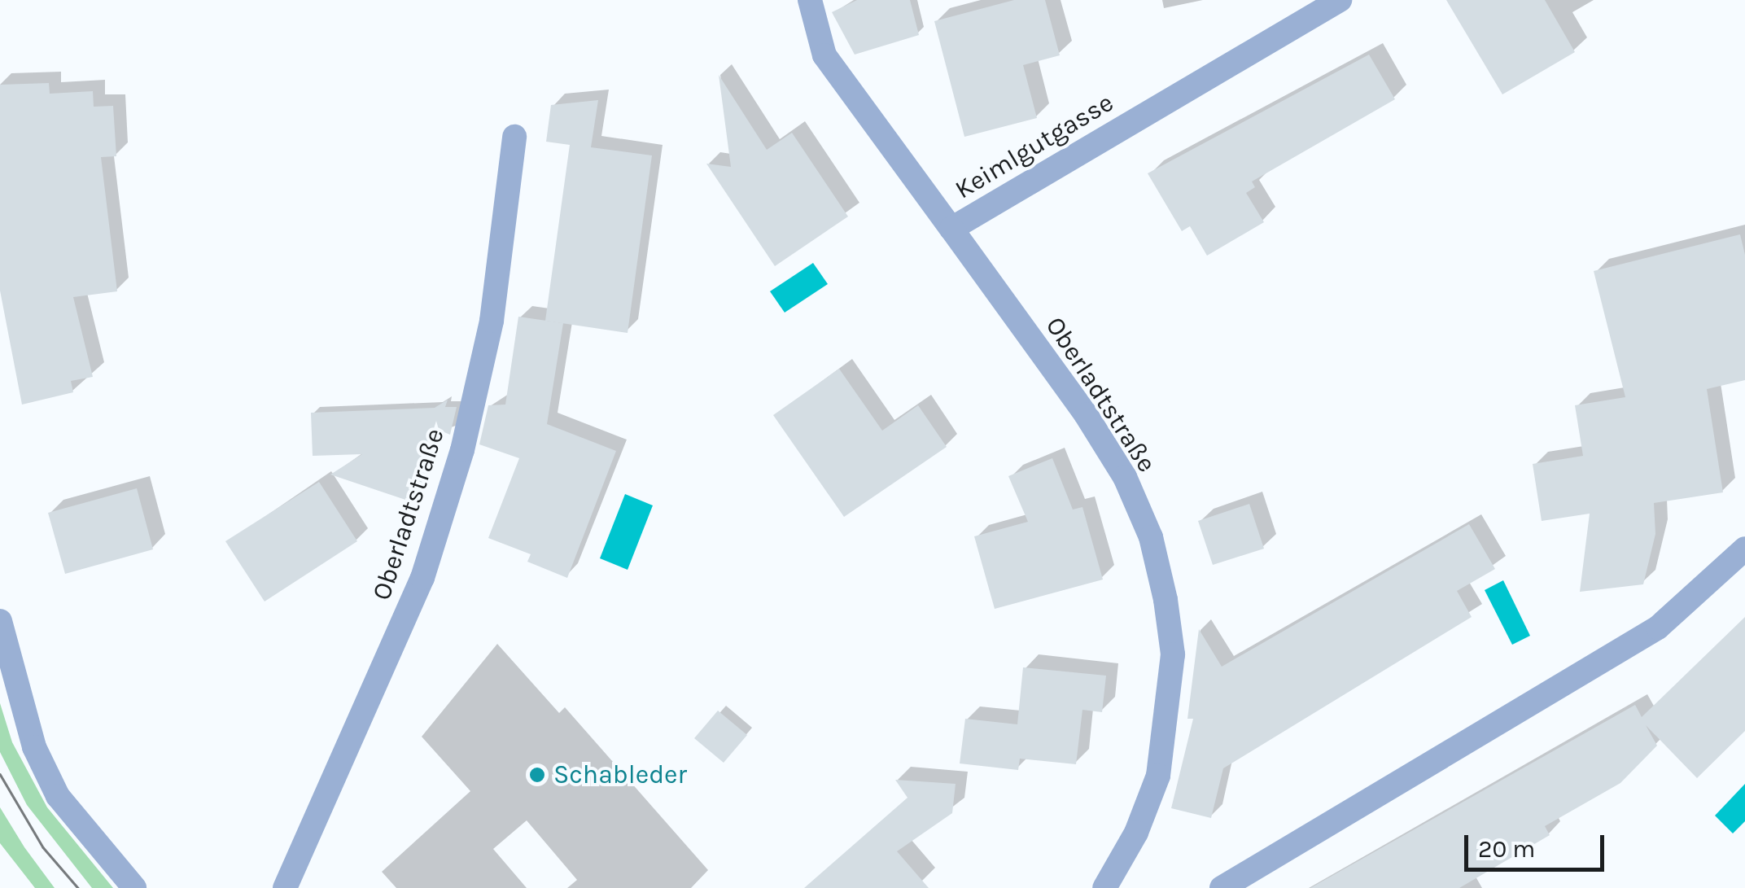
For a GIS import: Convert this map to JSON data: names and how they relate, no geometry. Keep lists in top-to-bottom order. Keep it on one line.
{"streets":{"street":["Keimlgutgasse","Oberladtstraße"]},"crossings":[["Keimlgutgasse","Oberladtstraße"]],"places":["Schableder"],"scale_bar":"20 m"}
